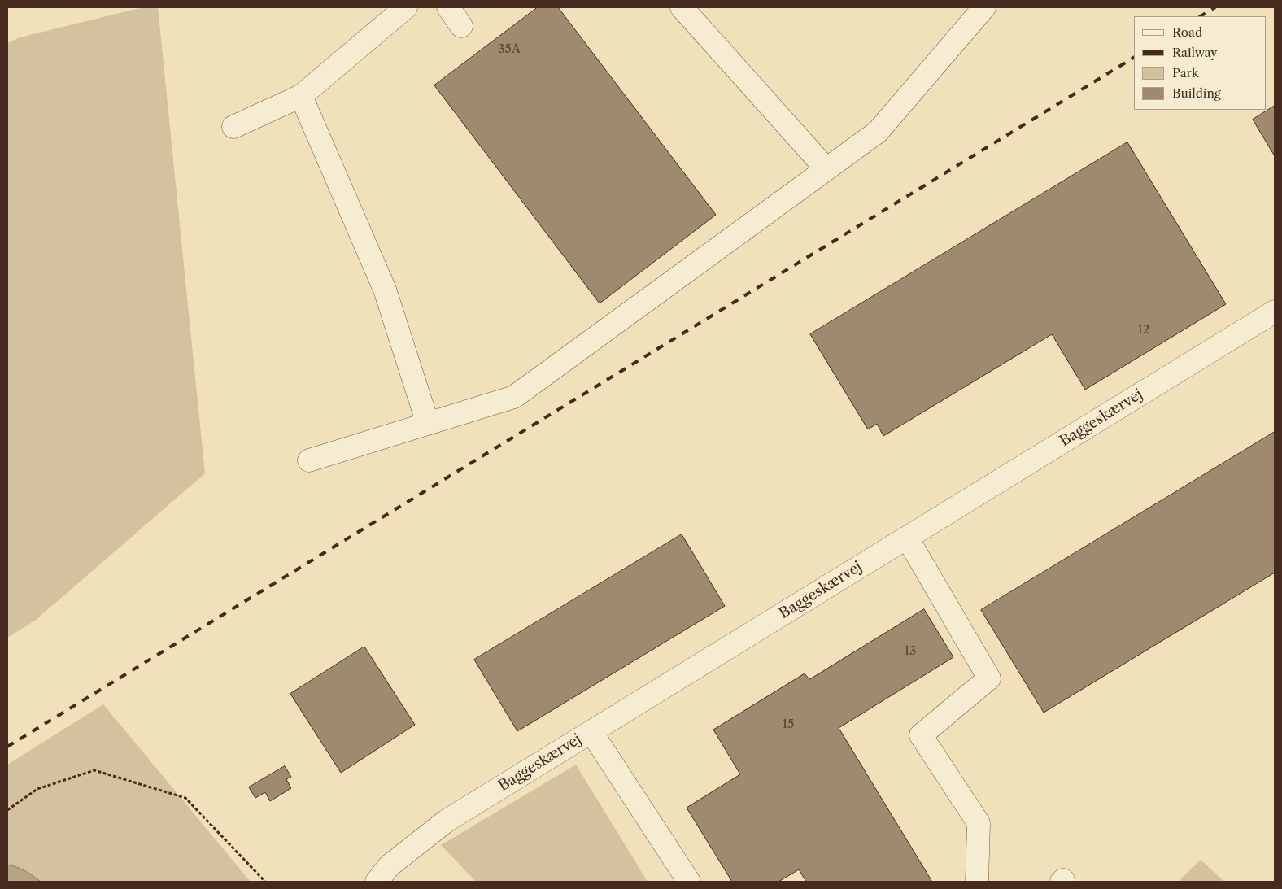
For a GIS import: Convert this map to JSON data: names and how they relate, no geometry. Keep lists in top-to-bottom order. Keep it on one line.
{"streets":{"street":["Baggeskærvej"]},"house_numbers":["35A","12","13","15"],"legend":["Road","Railway","Park","Building"]}
